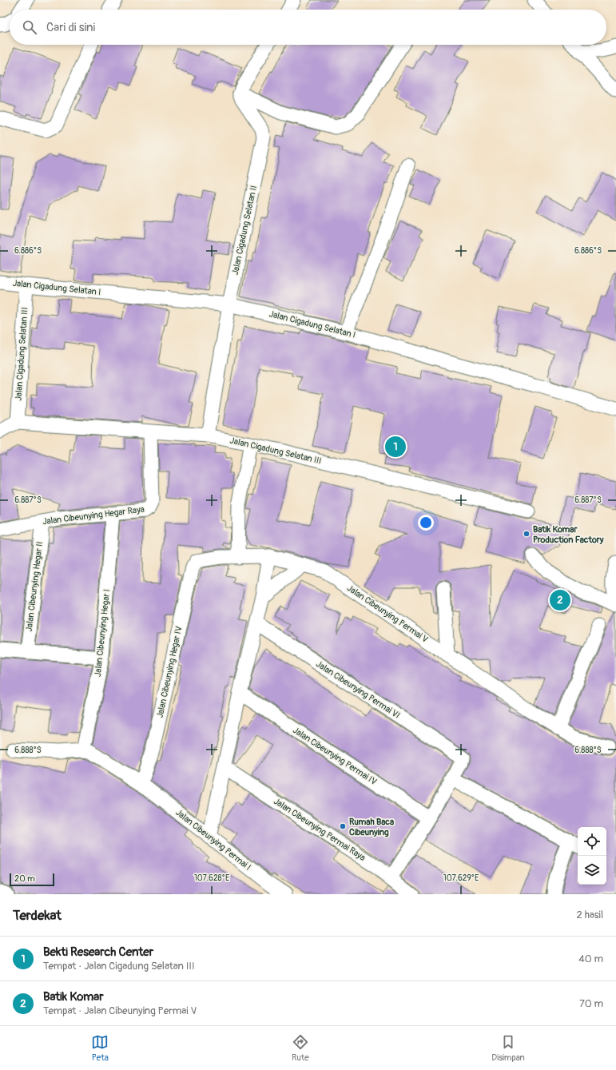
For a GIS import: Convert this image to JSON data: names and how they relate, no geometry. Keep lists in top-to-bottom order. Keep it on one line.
{"streets":{"street":["Jalan Cigadung Selatan II","Jalan Cigadung Selatan I","Jalan Cigadung Selatan III","Jalan Cibeunying Hegar Raya","Jalan Cibeunying Hegar II","Jalan Cibeunying Permai V","Jalan Cibeunying Hegar I","Jalan Cibeunying Hegar IV","Jalan Cibeunying Permai VI","Jalan Cibeunying Permai IV","Jalan Cibeunying Permai Raya","Jalan Cibeunying Permai I"]},"crossings":[["Jalan Cigadung Selatan II","Jalan Cigadung Selatan I"],["Jalan Cigadung Selatan II","Jalan Cigadung Selatan III"],["Jalan Cigadung Selatan I","Jalan Cigadung Selatan III"],["Jalan Cigadung Selatan III","Jalan Cibeunying Hegar Raya"],["Jalan Cibeunying Hegar Raya","Jalan Cibeunying Hegar II"],["Jalan Cibeunying Hegar Raya","Jalan Cibeunying Hegar I"],["Jalan Cibeunying Permai V","Jalan Cibeunying Hegar IV"],["Jalan Cibeunying Hegar I","Jalan Cibeunying Permai I"],["Jalan Cibeunying Hegar IV","Jalan Cibeunying Permai I"]],"places":["Batik Komar Production Factory","Rumah Baca Cibeunying"],"scale_bar":"20 m","page":{"search":"Cari di sini","pins":["1","2"],"scale":"20 m","heading":["Terdekat","2 hasil"],"list":[{"mark":"1","name":"Bekti Research Center","note":"Tempat · Jalan Cigadung Selatan III","value":"40 m"},{"mark":"2","name":"Batik Komar","note":"Tempat · Jalan Cibeunying Permai V","value":"70 m"}],"nav":["Peta","Rute","Disimpan"]},"coordinates":["6.886°S","6.887°S","6.888°S","107.628°E","107.629°E"]}
